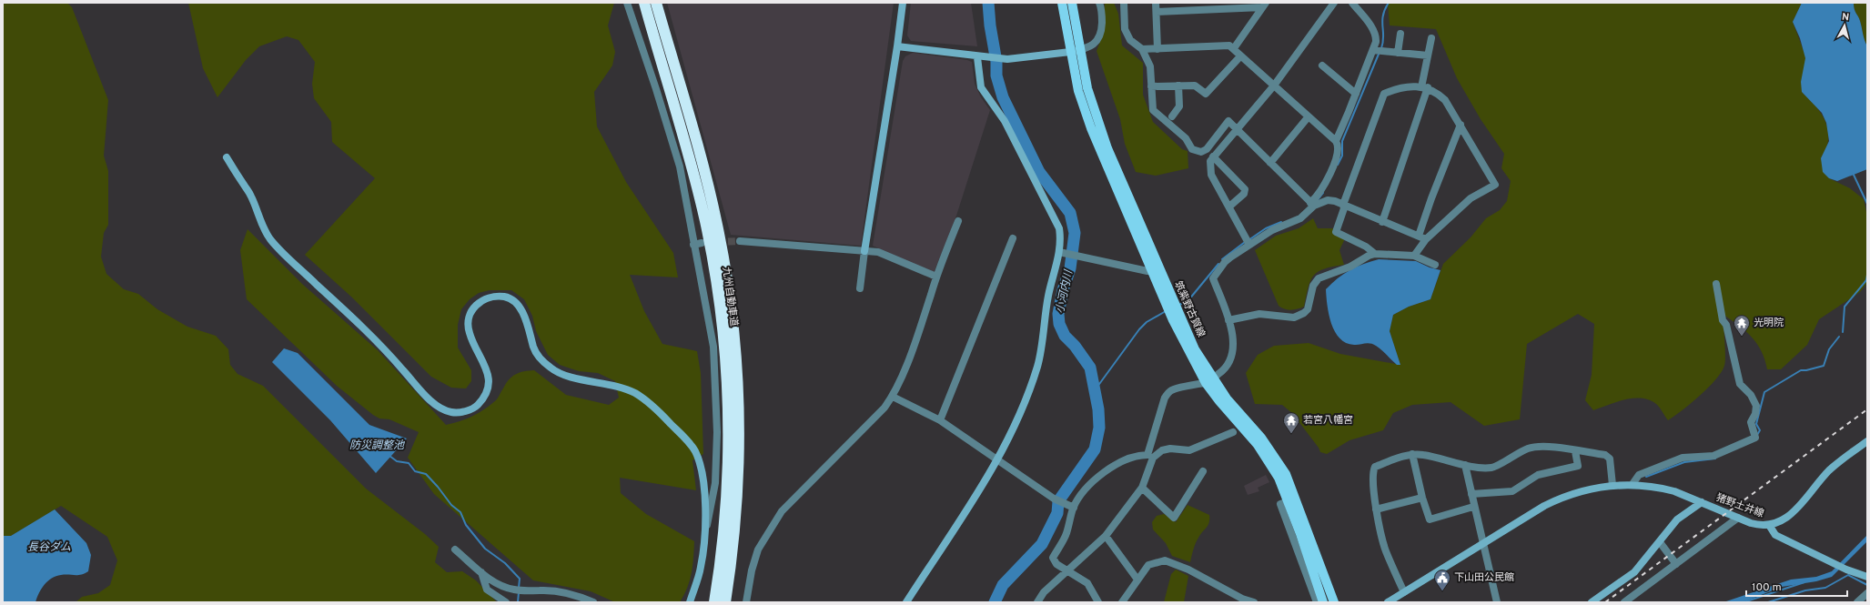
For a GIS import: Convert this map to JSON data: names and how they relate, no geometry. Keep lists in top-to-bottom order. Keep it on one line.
{"streets":{"highway":["九州自動車道"],"main road":["筑紫野古賀線"],"street":["猪野土井線"]},"water":["小河内川","防災調整池","長谷ダム"],"places":{"temple":["光明院","若宮八幡宮"],"public building":["下山田公民館"]},"scale_bar":"100 m","north":"top"}
